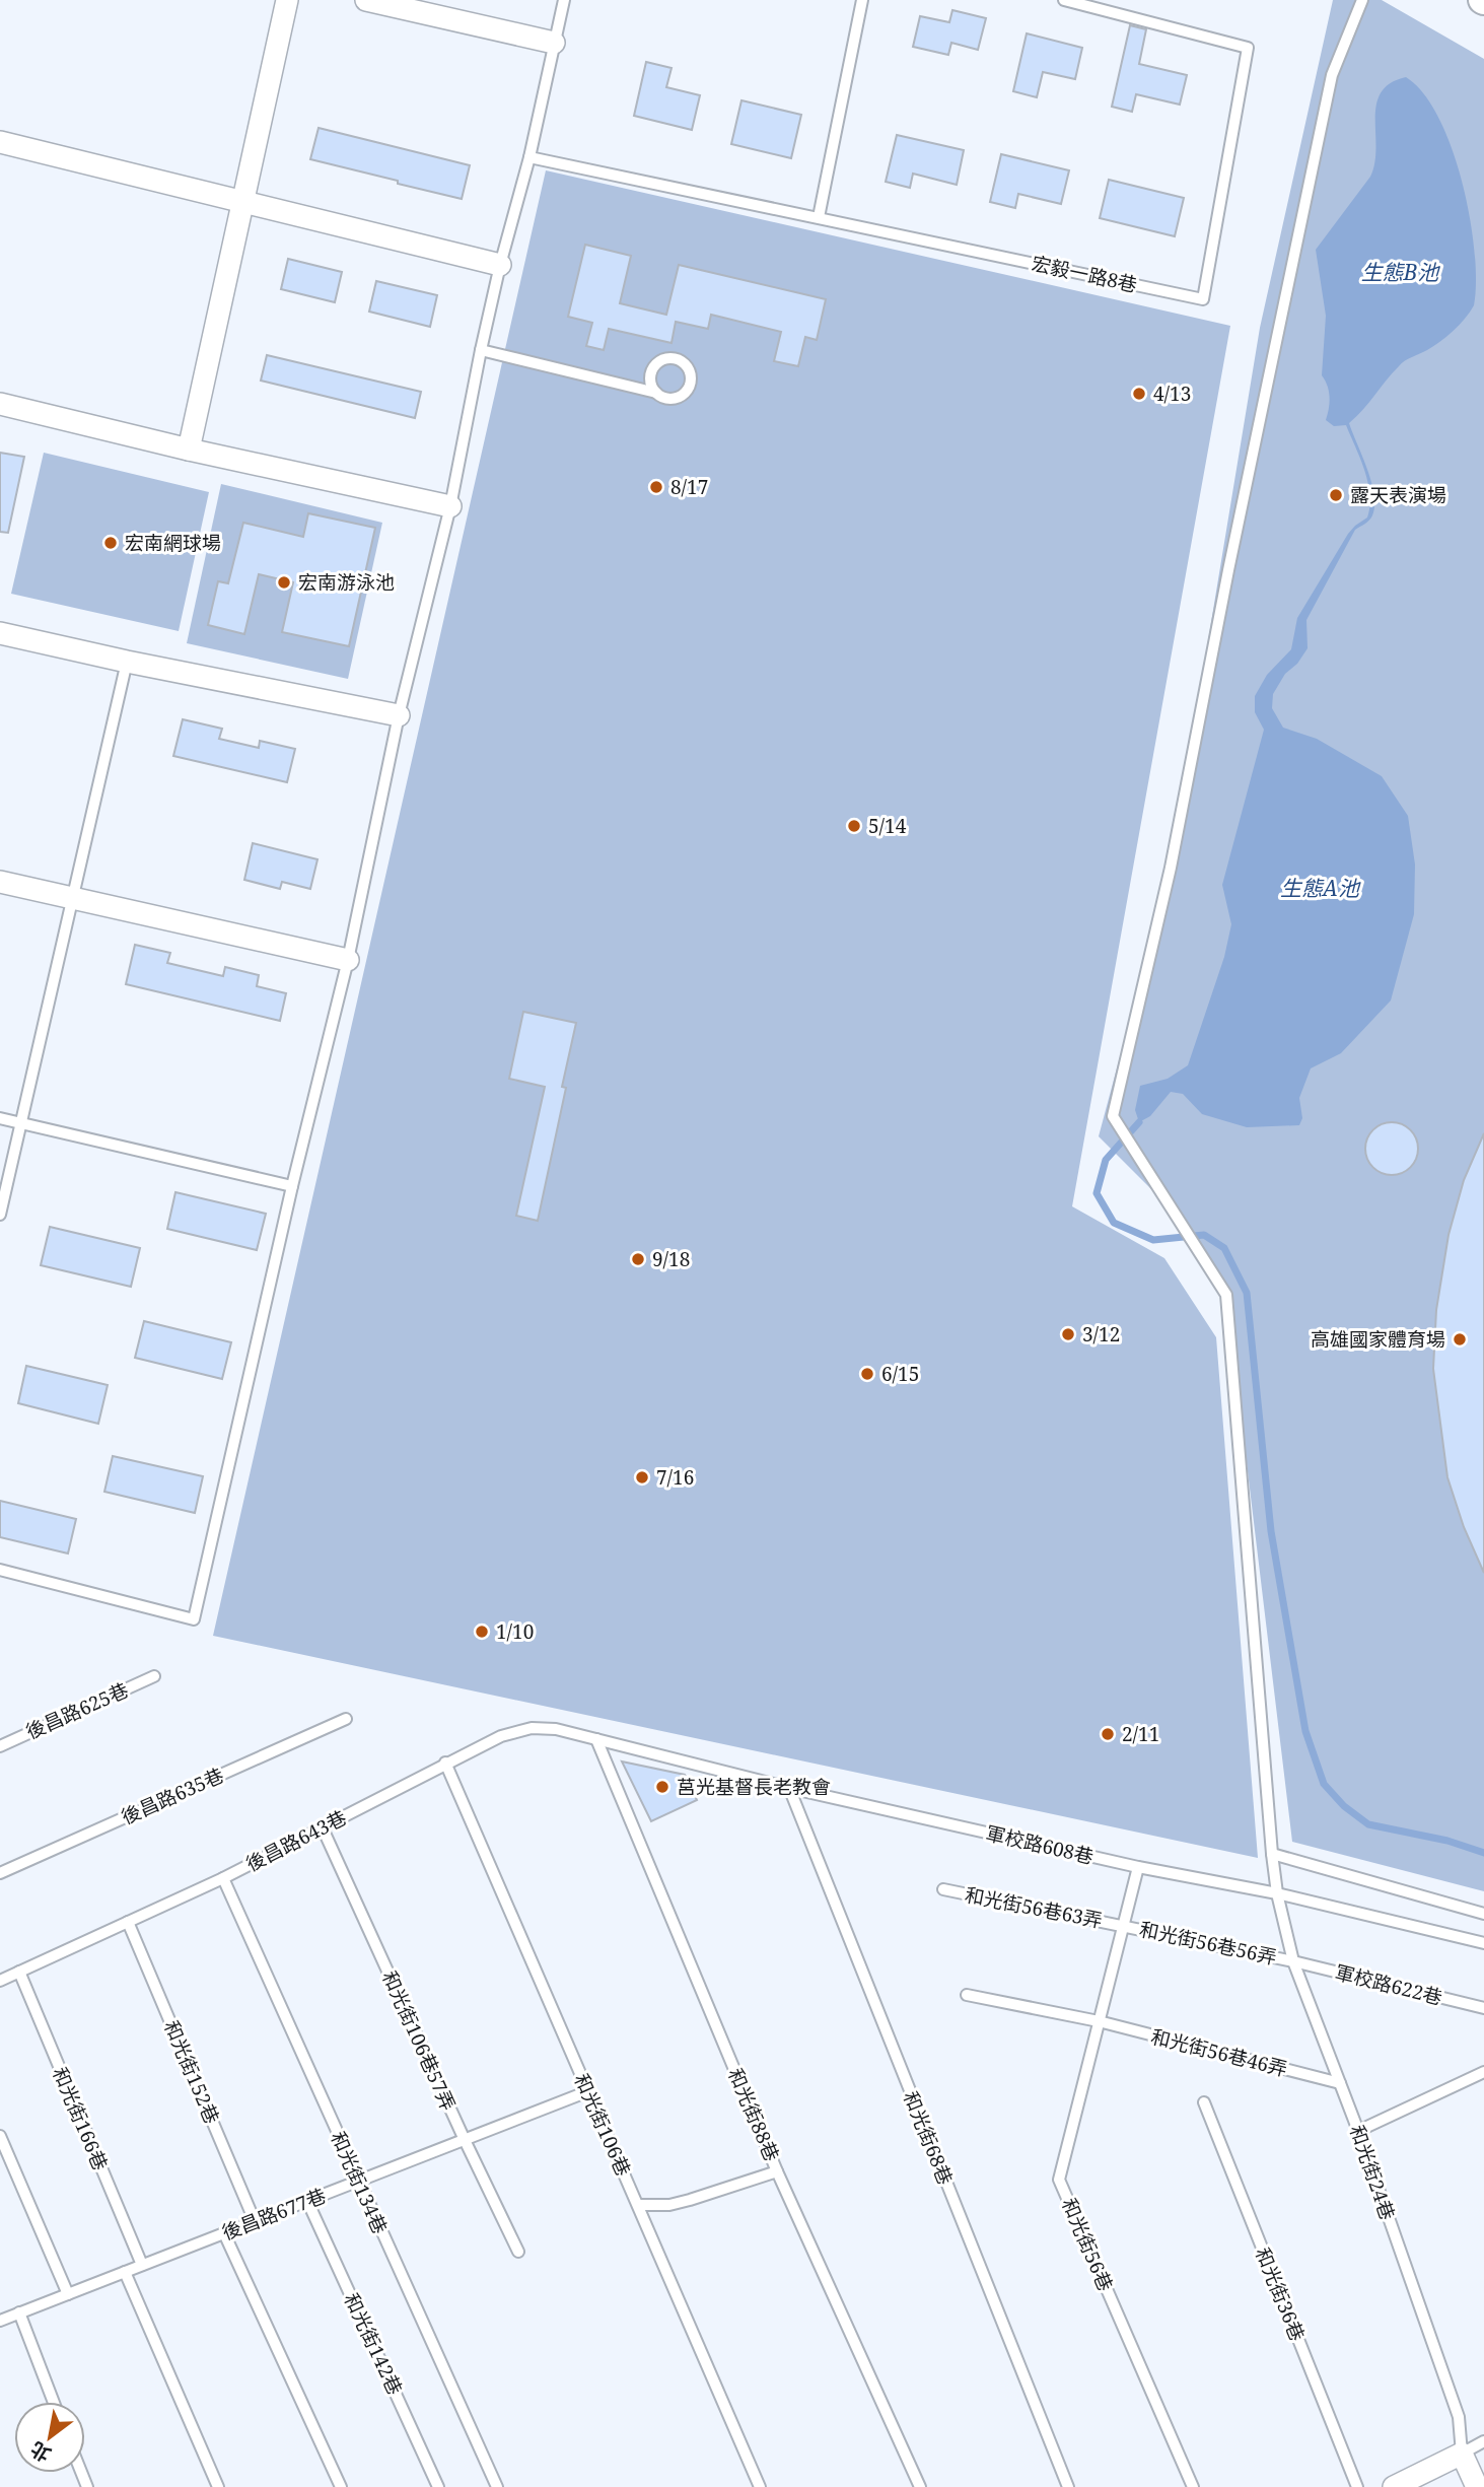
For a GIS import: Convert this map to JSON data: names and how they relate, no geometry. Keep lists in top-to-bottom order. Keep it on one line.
{"streets":{"lane":["宏毅一路8巷","後昌路625巷","後昌路635巷","後昌路643巷","軍校路608巷","和光街56巷63弄","和光街56巷56弄","軍校路622巷","和光街106巷57弄","和光街56巷46弄","和光街152巷","和光街88巷","和光街166巷","和光街106巷","和光街68巷","和光街24巷","和光街134巷","後昌路677巷","和光街56巷","和光街36巷","和光街142巷"]},"crossings":[["後昌路643巷","軍校路608巷"],["後昌路643巷","和光街106巷57弄"],["後昌路643巷","和光街152巷"],["後昌路643巷","和光街88巷"],["後昌路643巷","和光街166巷"],["後昌路643巷","和光街106巷"],["後昌路643巷","和光街134巷"],["軍校路608巷","和光街88巷"],["軍校路608巷","和光街68巷"],["軍校路608巷","和光街24巷"],["軍校路608巷","和光街56巷"],["和光街56巷63弄","和光街56巷56弄"],["和光街56巷63弄","和光街56巷"],["和光街56巷56弄","軍校路622巷"],["和光街56巷56弄","和光街24巷"],["和光街56巷56弄","和光街56巷"],["軍校路622巷","和光街24巷"],["和光街106巷57弄","後昌路677巷"],["和光街56巷46弄","和光街24巷"],["和光街56巷46弄","和光街56巷"],["和光街152巷","後昌路677巷"],["和光街166巷","後昌路677巷"],["和光街106巷","後昌路677巷"],["和光街134巷","後昌路677巷"],["後昌路677巷","和光街142巷"]],"water":["生態B池","生態A池"],"places":["4/13","8/17","露天表演場","宏南網球場","宏南游泳池","5/14","9/18","3/12","高雄國家體育場","6/15","7/16","1/10","2/11","莒光基督長老教會"],"north":"bottom left"}
